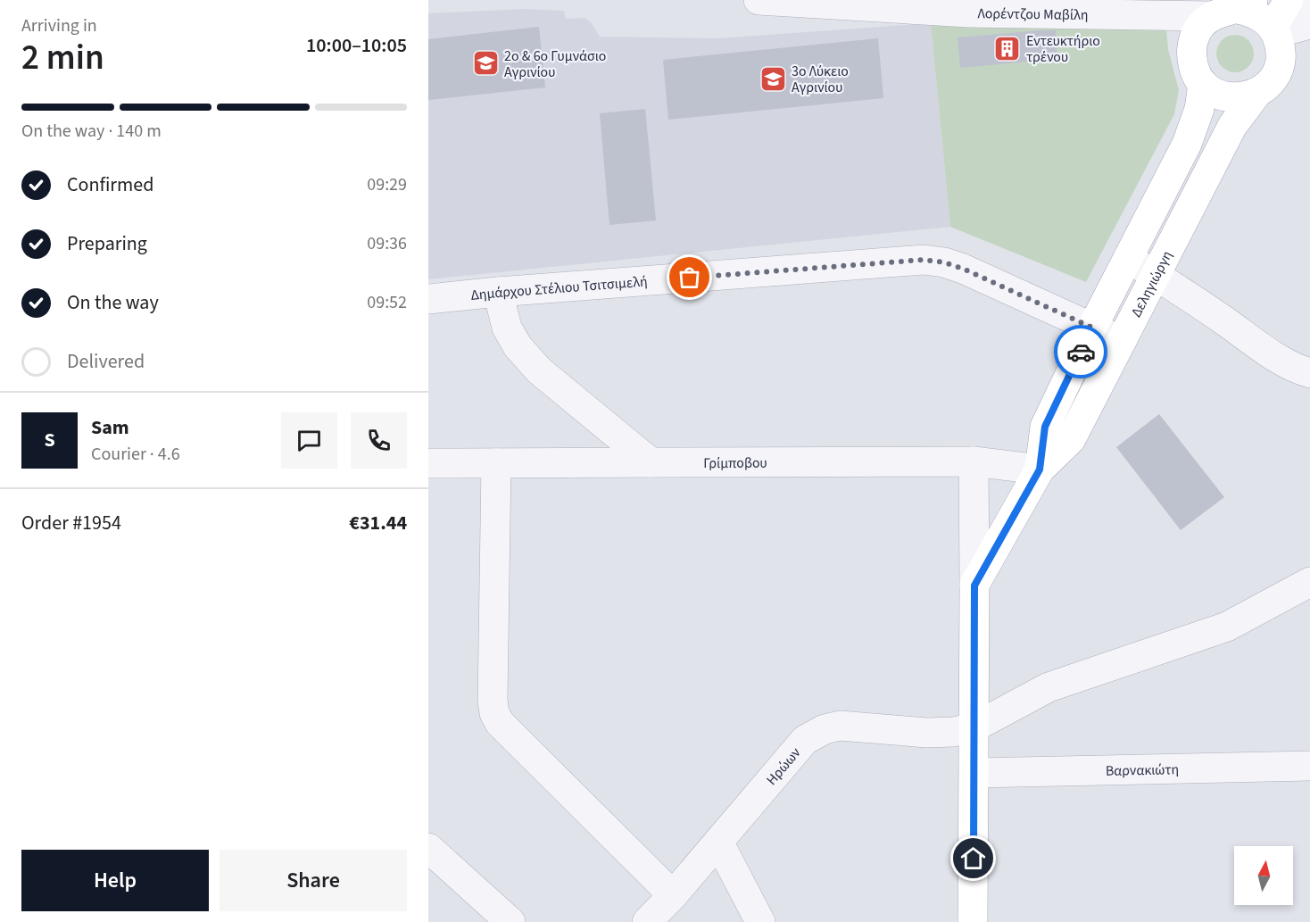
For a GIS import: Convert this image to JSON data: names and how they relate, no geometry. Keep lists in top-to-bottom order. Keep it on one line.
{"streets":{"main road":["Δεληγιώργη"],"street":["Λορέντζου Μαβίλη","Δημάρχου Στέλιου Τσιτσιμελή","Γρίμποβου","Ηρώων","Βαρνακιώτη"]},"crossings":[["Λορέντζου Μαβίλη","Δεληγιώργη"],["Δεληγιώργη","Δημάρχου Στέλιου Τσιτσιμελή"],["Δεληγιώργη","Γρίμποβου"]],"places":{"building":["Εντευκτήριο τρένου"],"school or university":["2ο & 6ο Γυμνάσιο Αγρινίου","3ο Λύκειο Αγρινίου"]},"north":"top","page":{"heading":["2 min","Arriving in","10:00–10:05"],"panel":["Sam","Courier · 4.6","Order #1954","€31.44"],"bar":"On the way · 140 m","list":[["Confirmed","09:29"],["Preparing","09:36"],["On the way","09:52"],"Delivered"],"round":"S","buttons":["Help","Share"]}}
